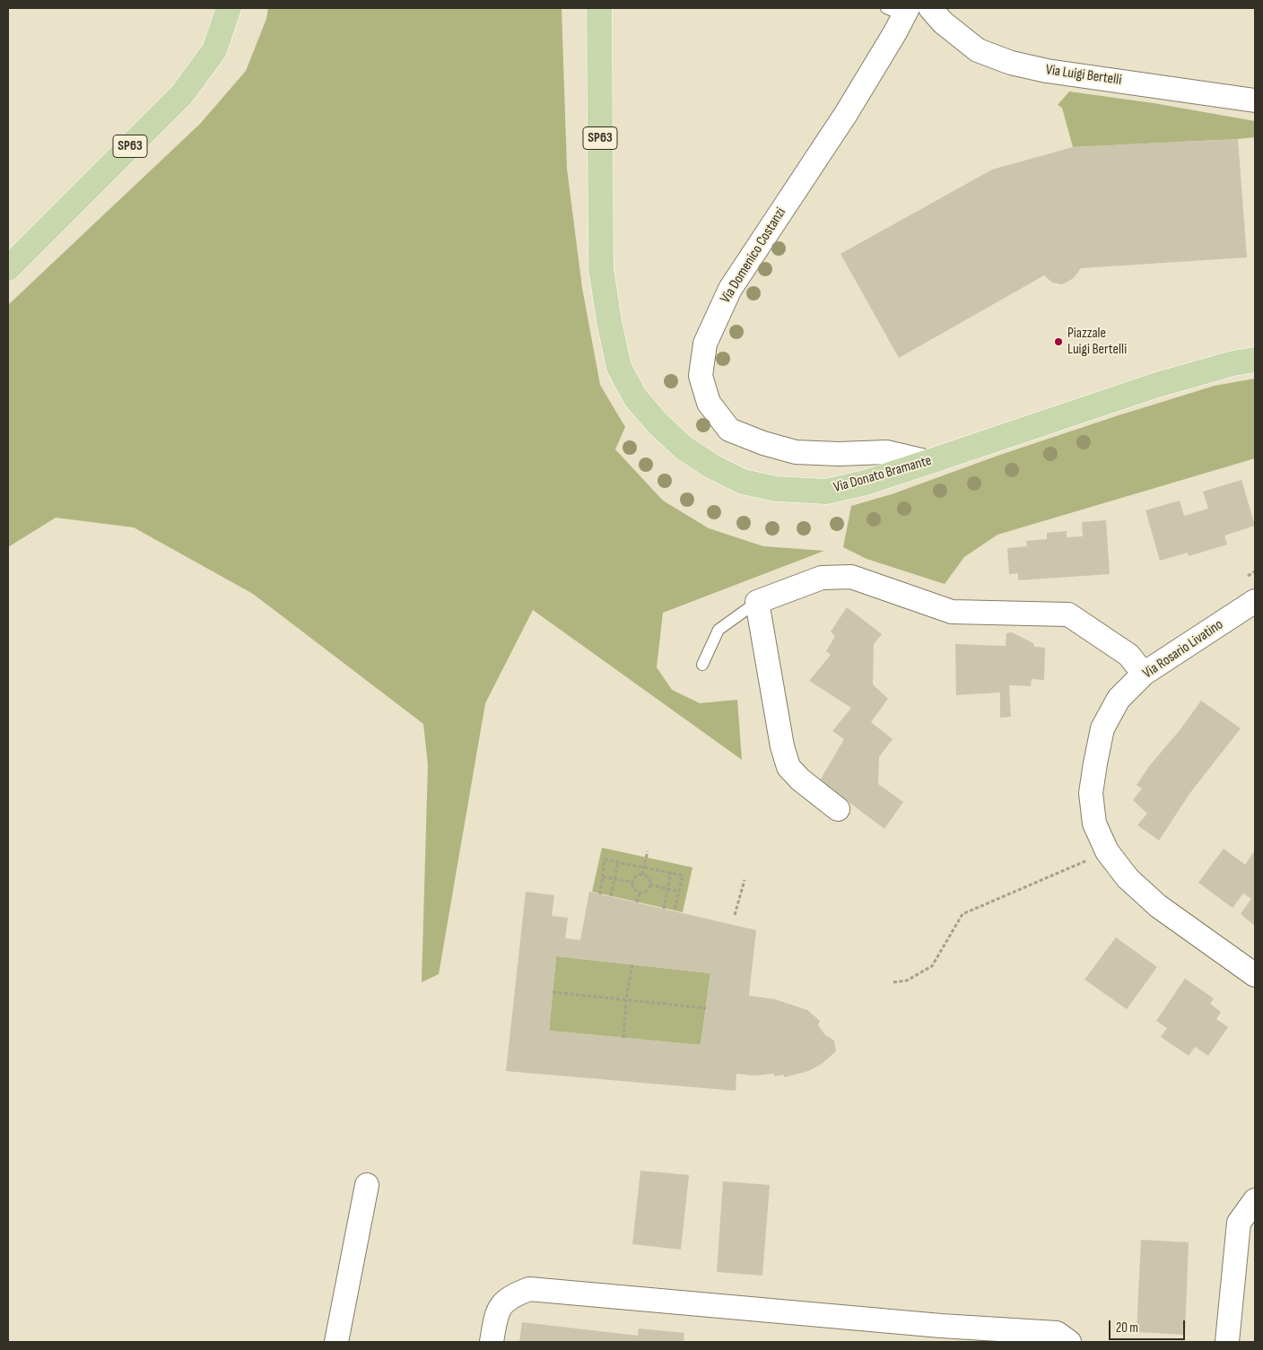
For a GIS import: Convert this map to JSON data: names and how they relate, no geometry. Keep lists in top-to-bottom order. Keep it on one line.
{"streets":{"main road":["SP63","Via Donato Bramante"],"street":["Via Luigi Bertelli","Via Domenico Costanzi","Via Rosario Livatino"]},"crossings":[["Via Domenico Costanzi","Via Donato Bramante"]],"places":["Piazzale Luigi Bertelli"],"scale_bar":"20 m"}
